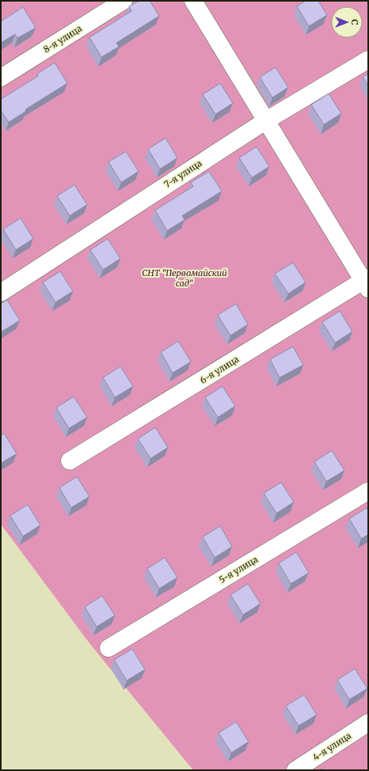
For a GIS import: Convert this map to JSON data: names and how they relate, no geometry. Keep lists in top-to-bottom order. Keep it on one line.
{"streets":{"street":["8-я улица","7-я улица","6-я улица","5-я улица","4-я улица"]},"parks":["СНТ \"Первомайский сад\""],"north":"right"}
